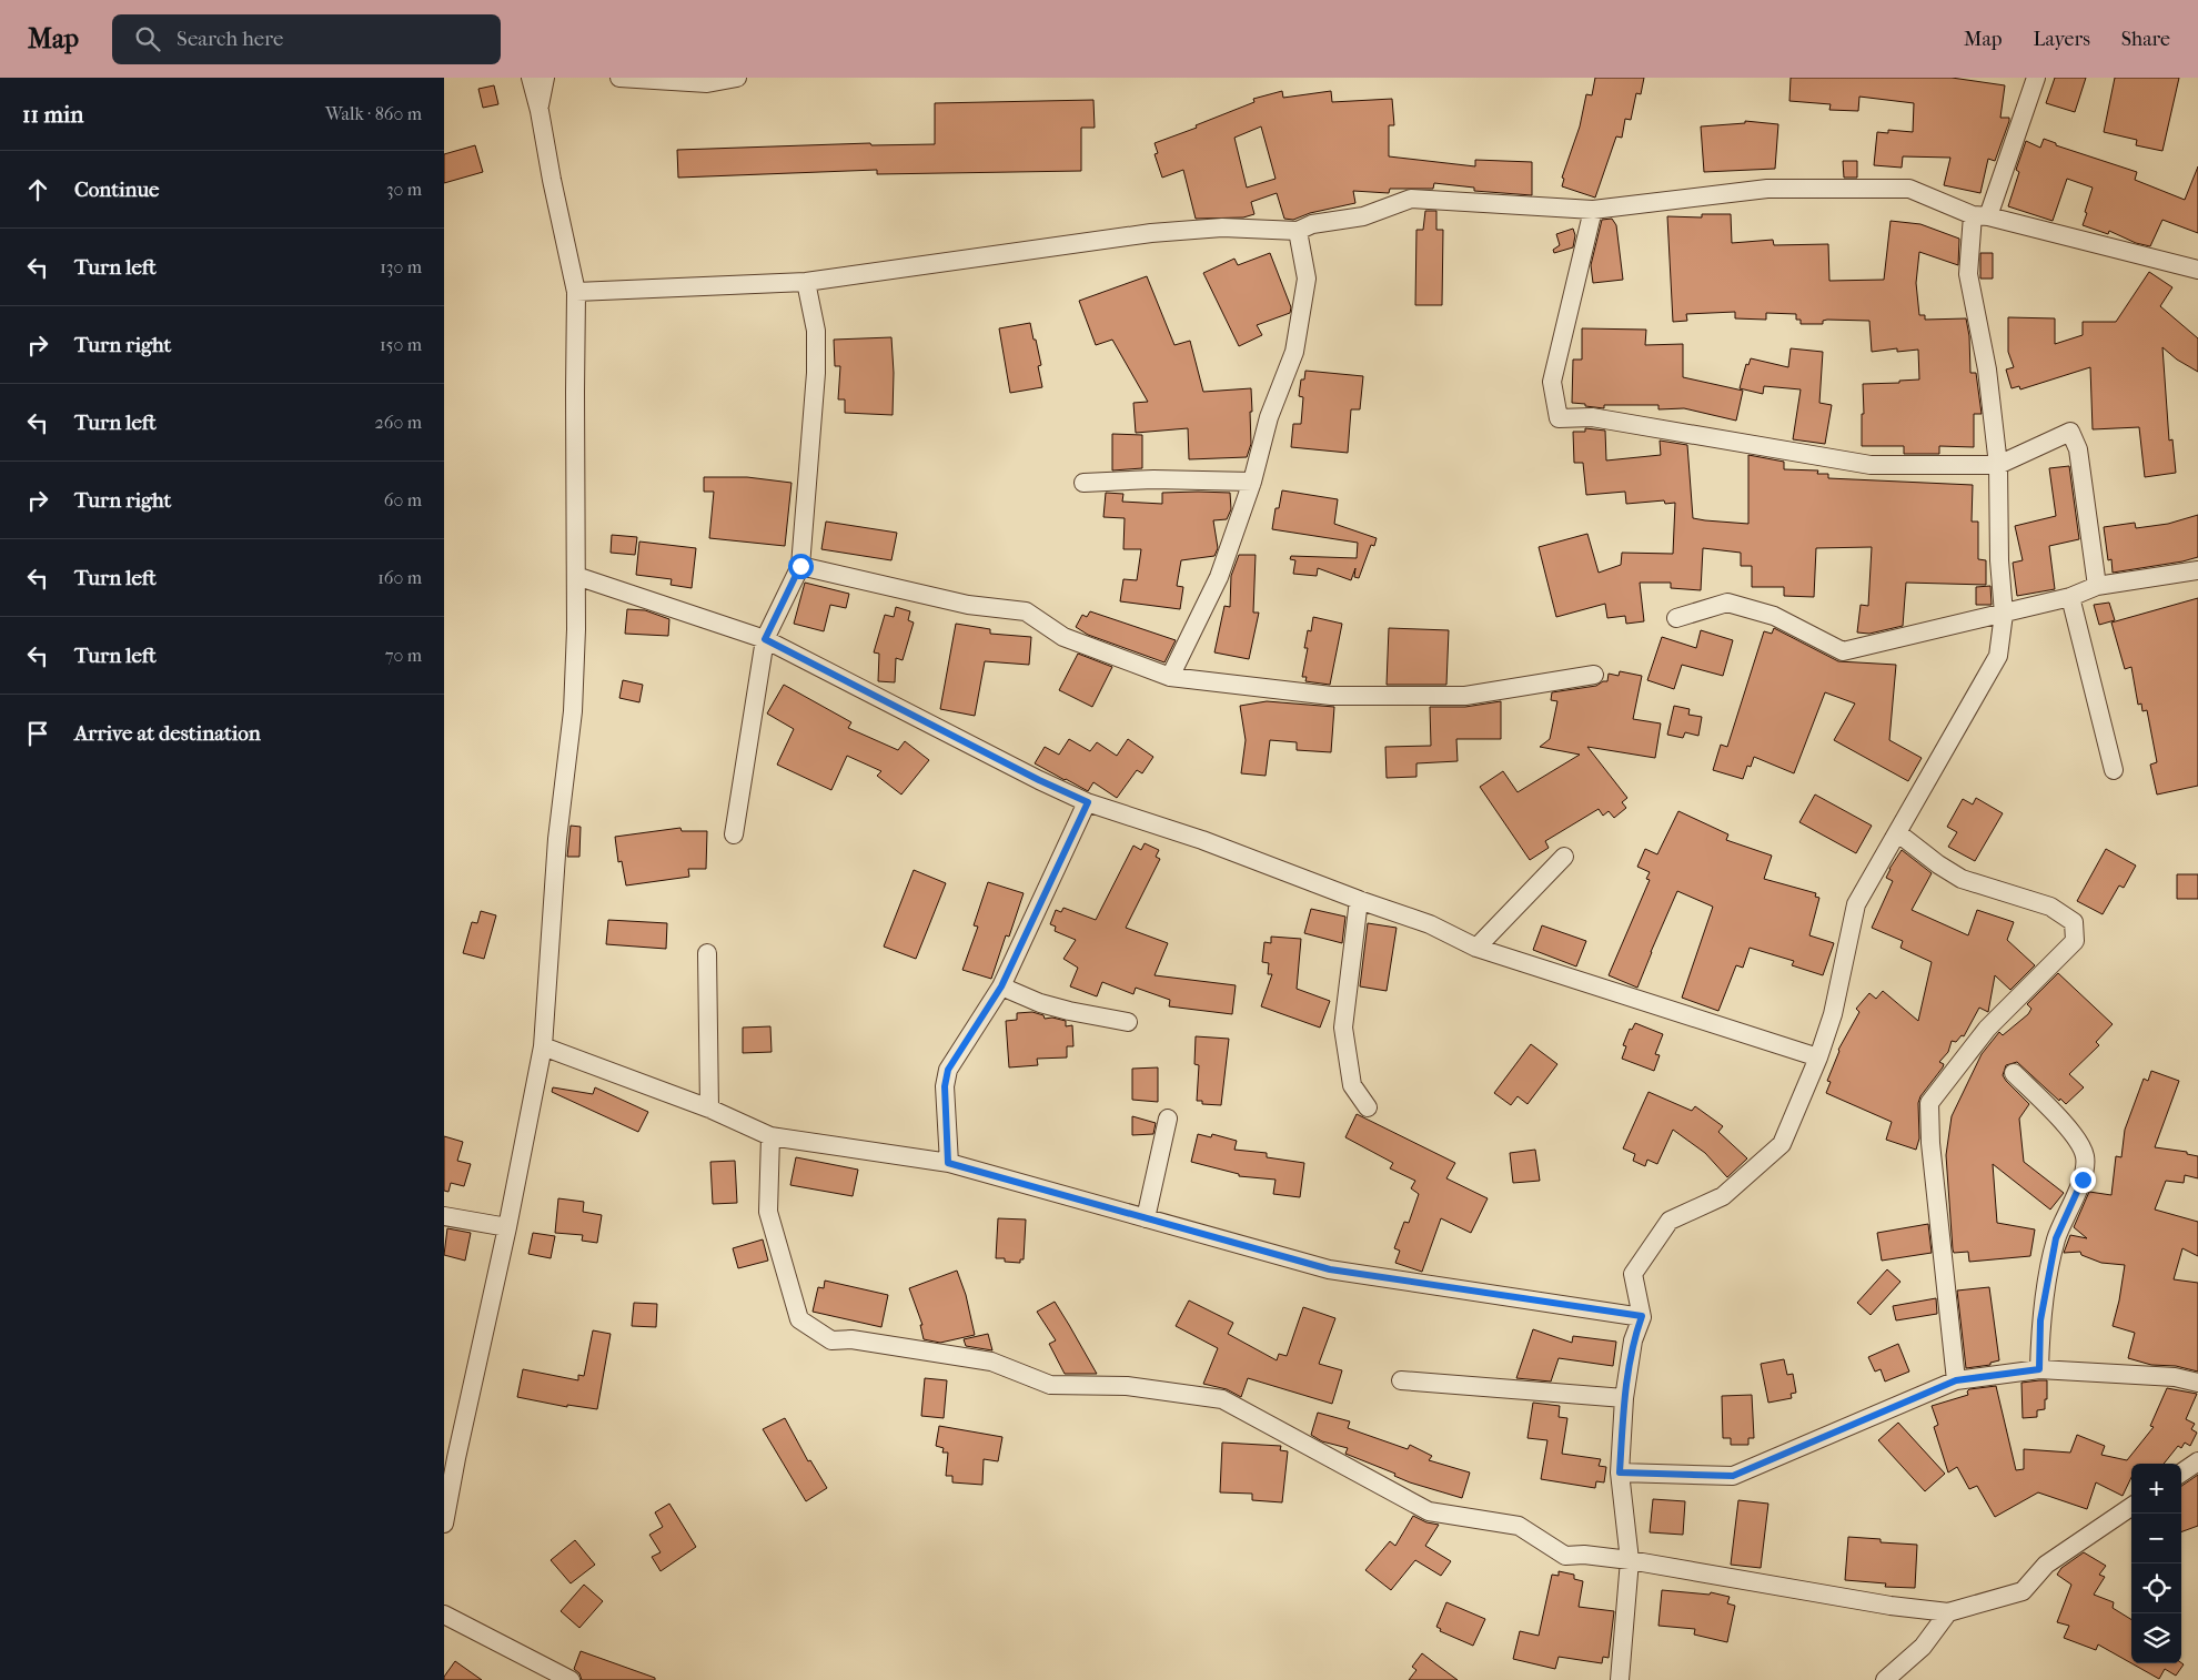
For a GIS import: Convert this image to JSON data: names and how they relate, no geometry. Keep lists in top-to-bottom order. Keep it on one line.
{"page":{"header":"Map","search":"Search here","nav":["Map","Layers","Share"],"heading":["11 min","Walk · 860 m"],"list":[["Continue","30 m"],["Turn left","130 m"],["Turn right","150 m"],["Turn left","260 m"],["Turn right","60 m"],["Turn left","160 m"],["Turn left","70 m"],"Arrive at destination"],"map_buttons":["+","−"]}}
